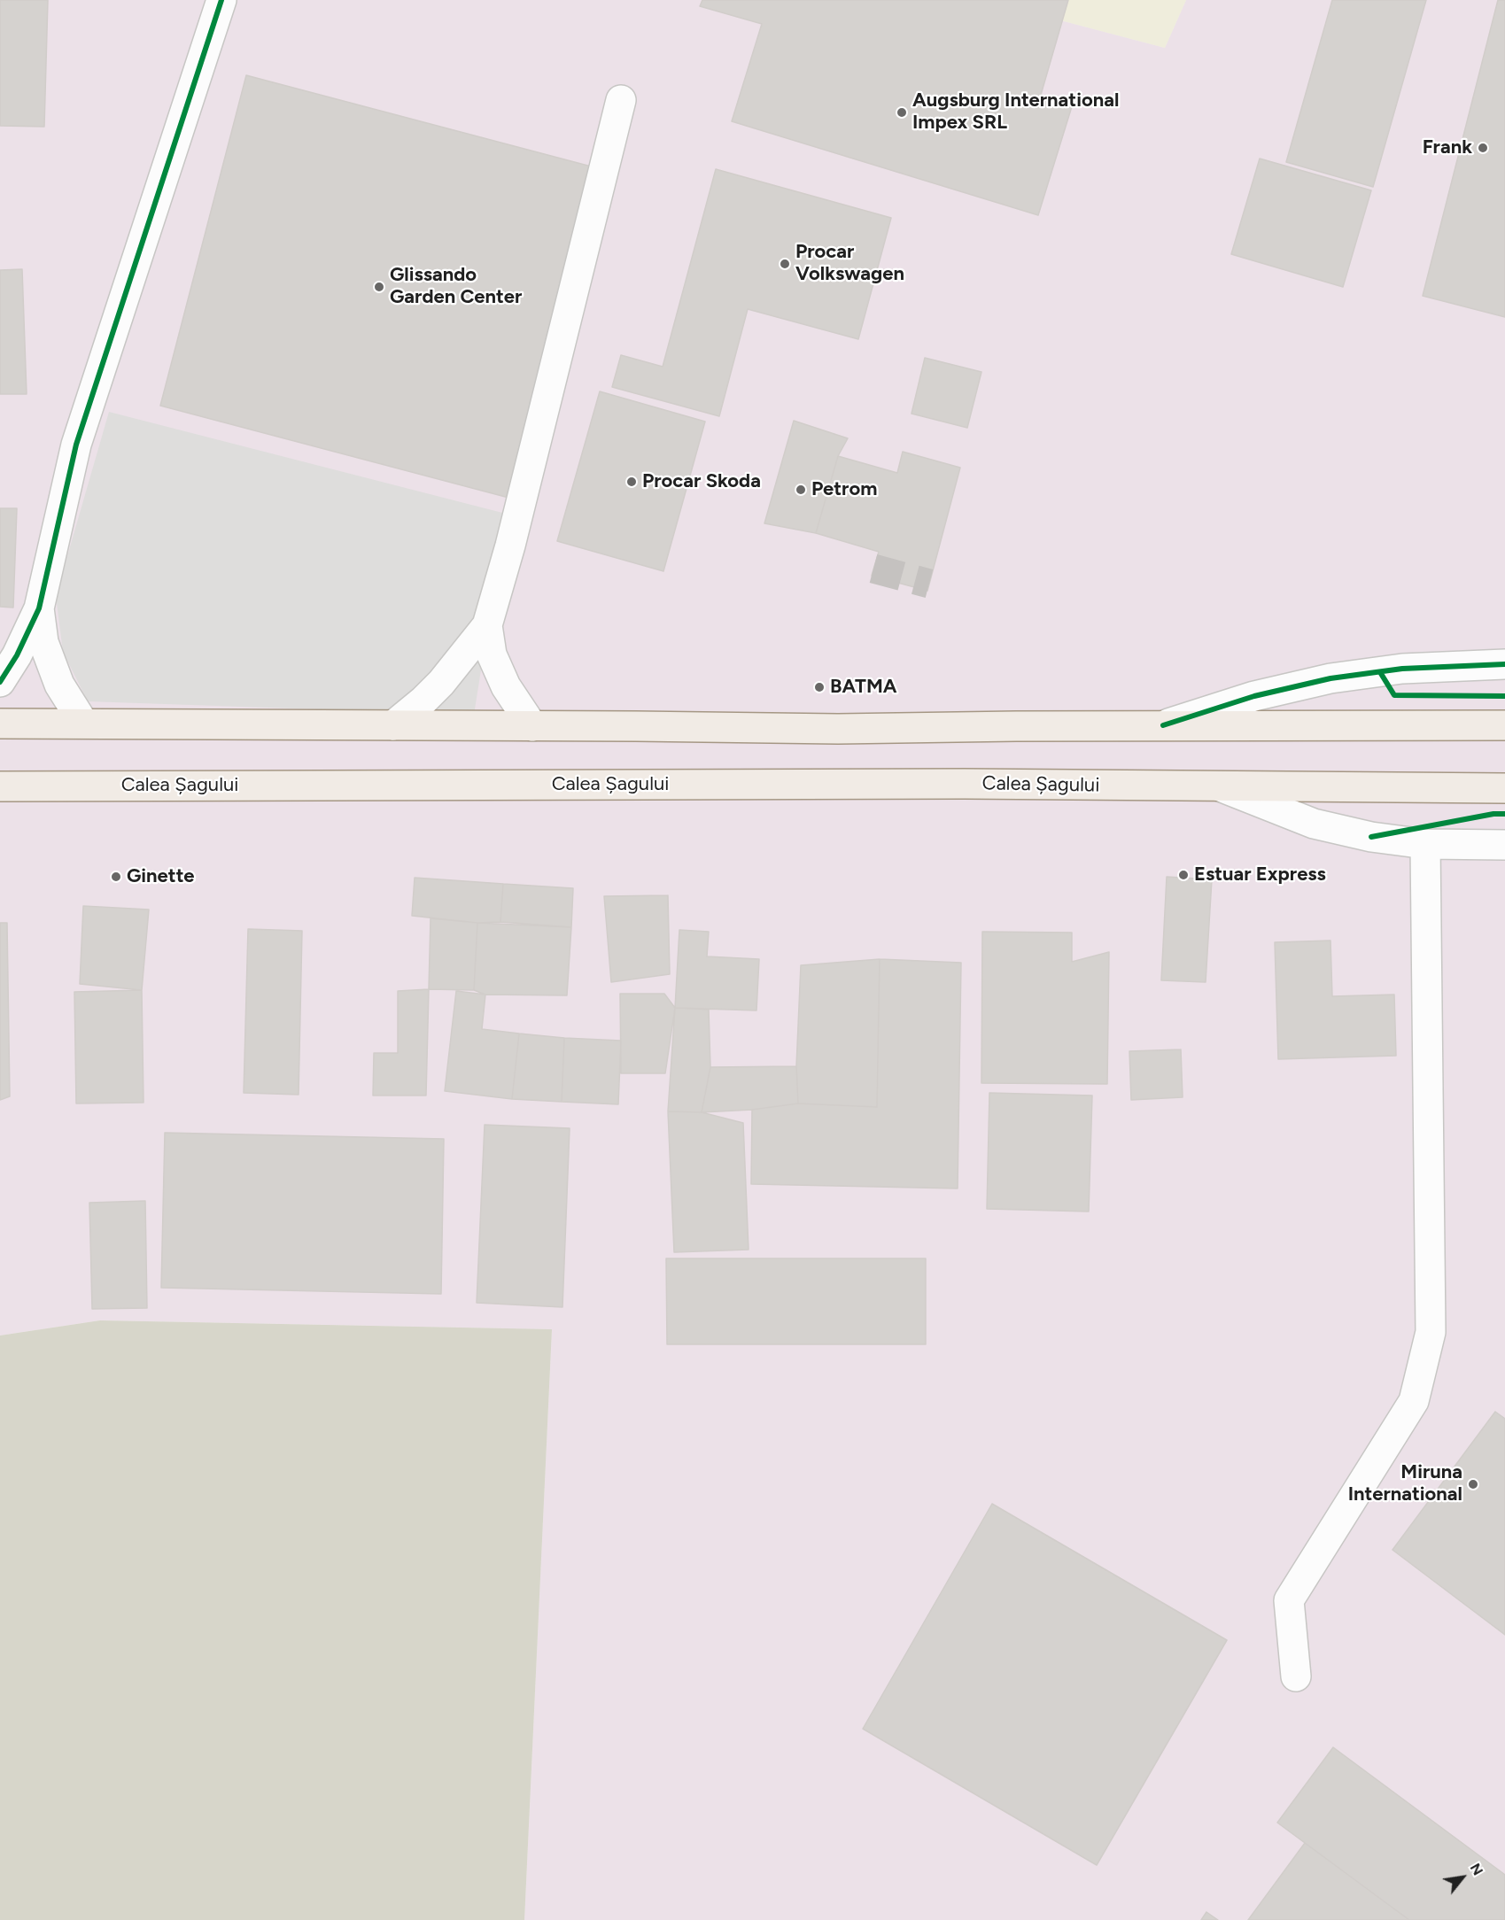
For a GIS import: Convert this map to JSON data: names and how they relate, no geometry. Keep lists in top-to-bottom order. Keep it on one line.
{"streets":{"main road":["Calea Șagului"]},"places":["Augsburg International Impex SRL","Frank","Procar Volkswagen","Glissando Garden Center","Procar Skoda","Petrom","BATMA","Estuar Express","Ginette","Miruna International"],"north":"top right"}
